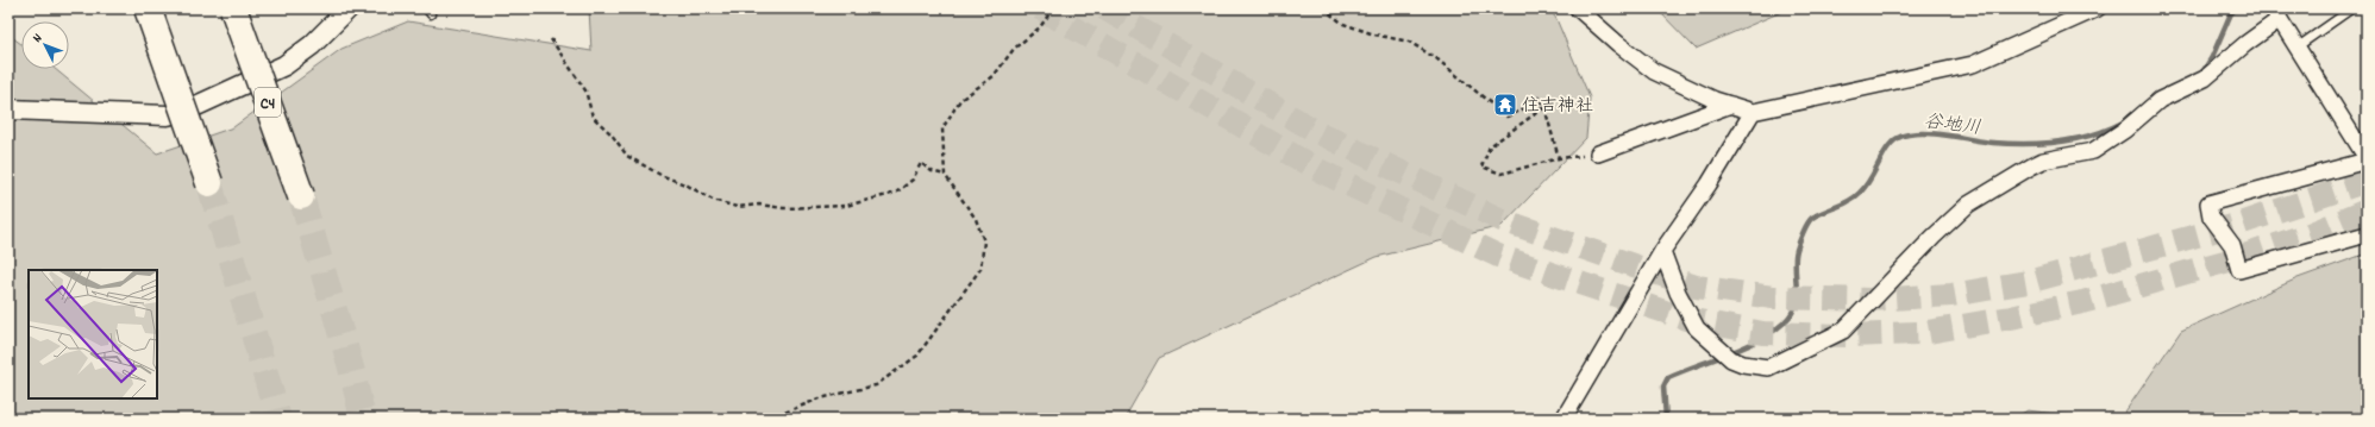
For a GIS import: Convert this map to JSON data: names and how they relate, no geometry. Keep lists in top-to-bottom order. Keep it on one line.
{"streets":{"highway":["C4"]},"water":["谷地川"],"places":{"temple":["住吉神社"]},"north":"top left"}
